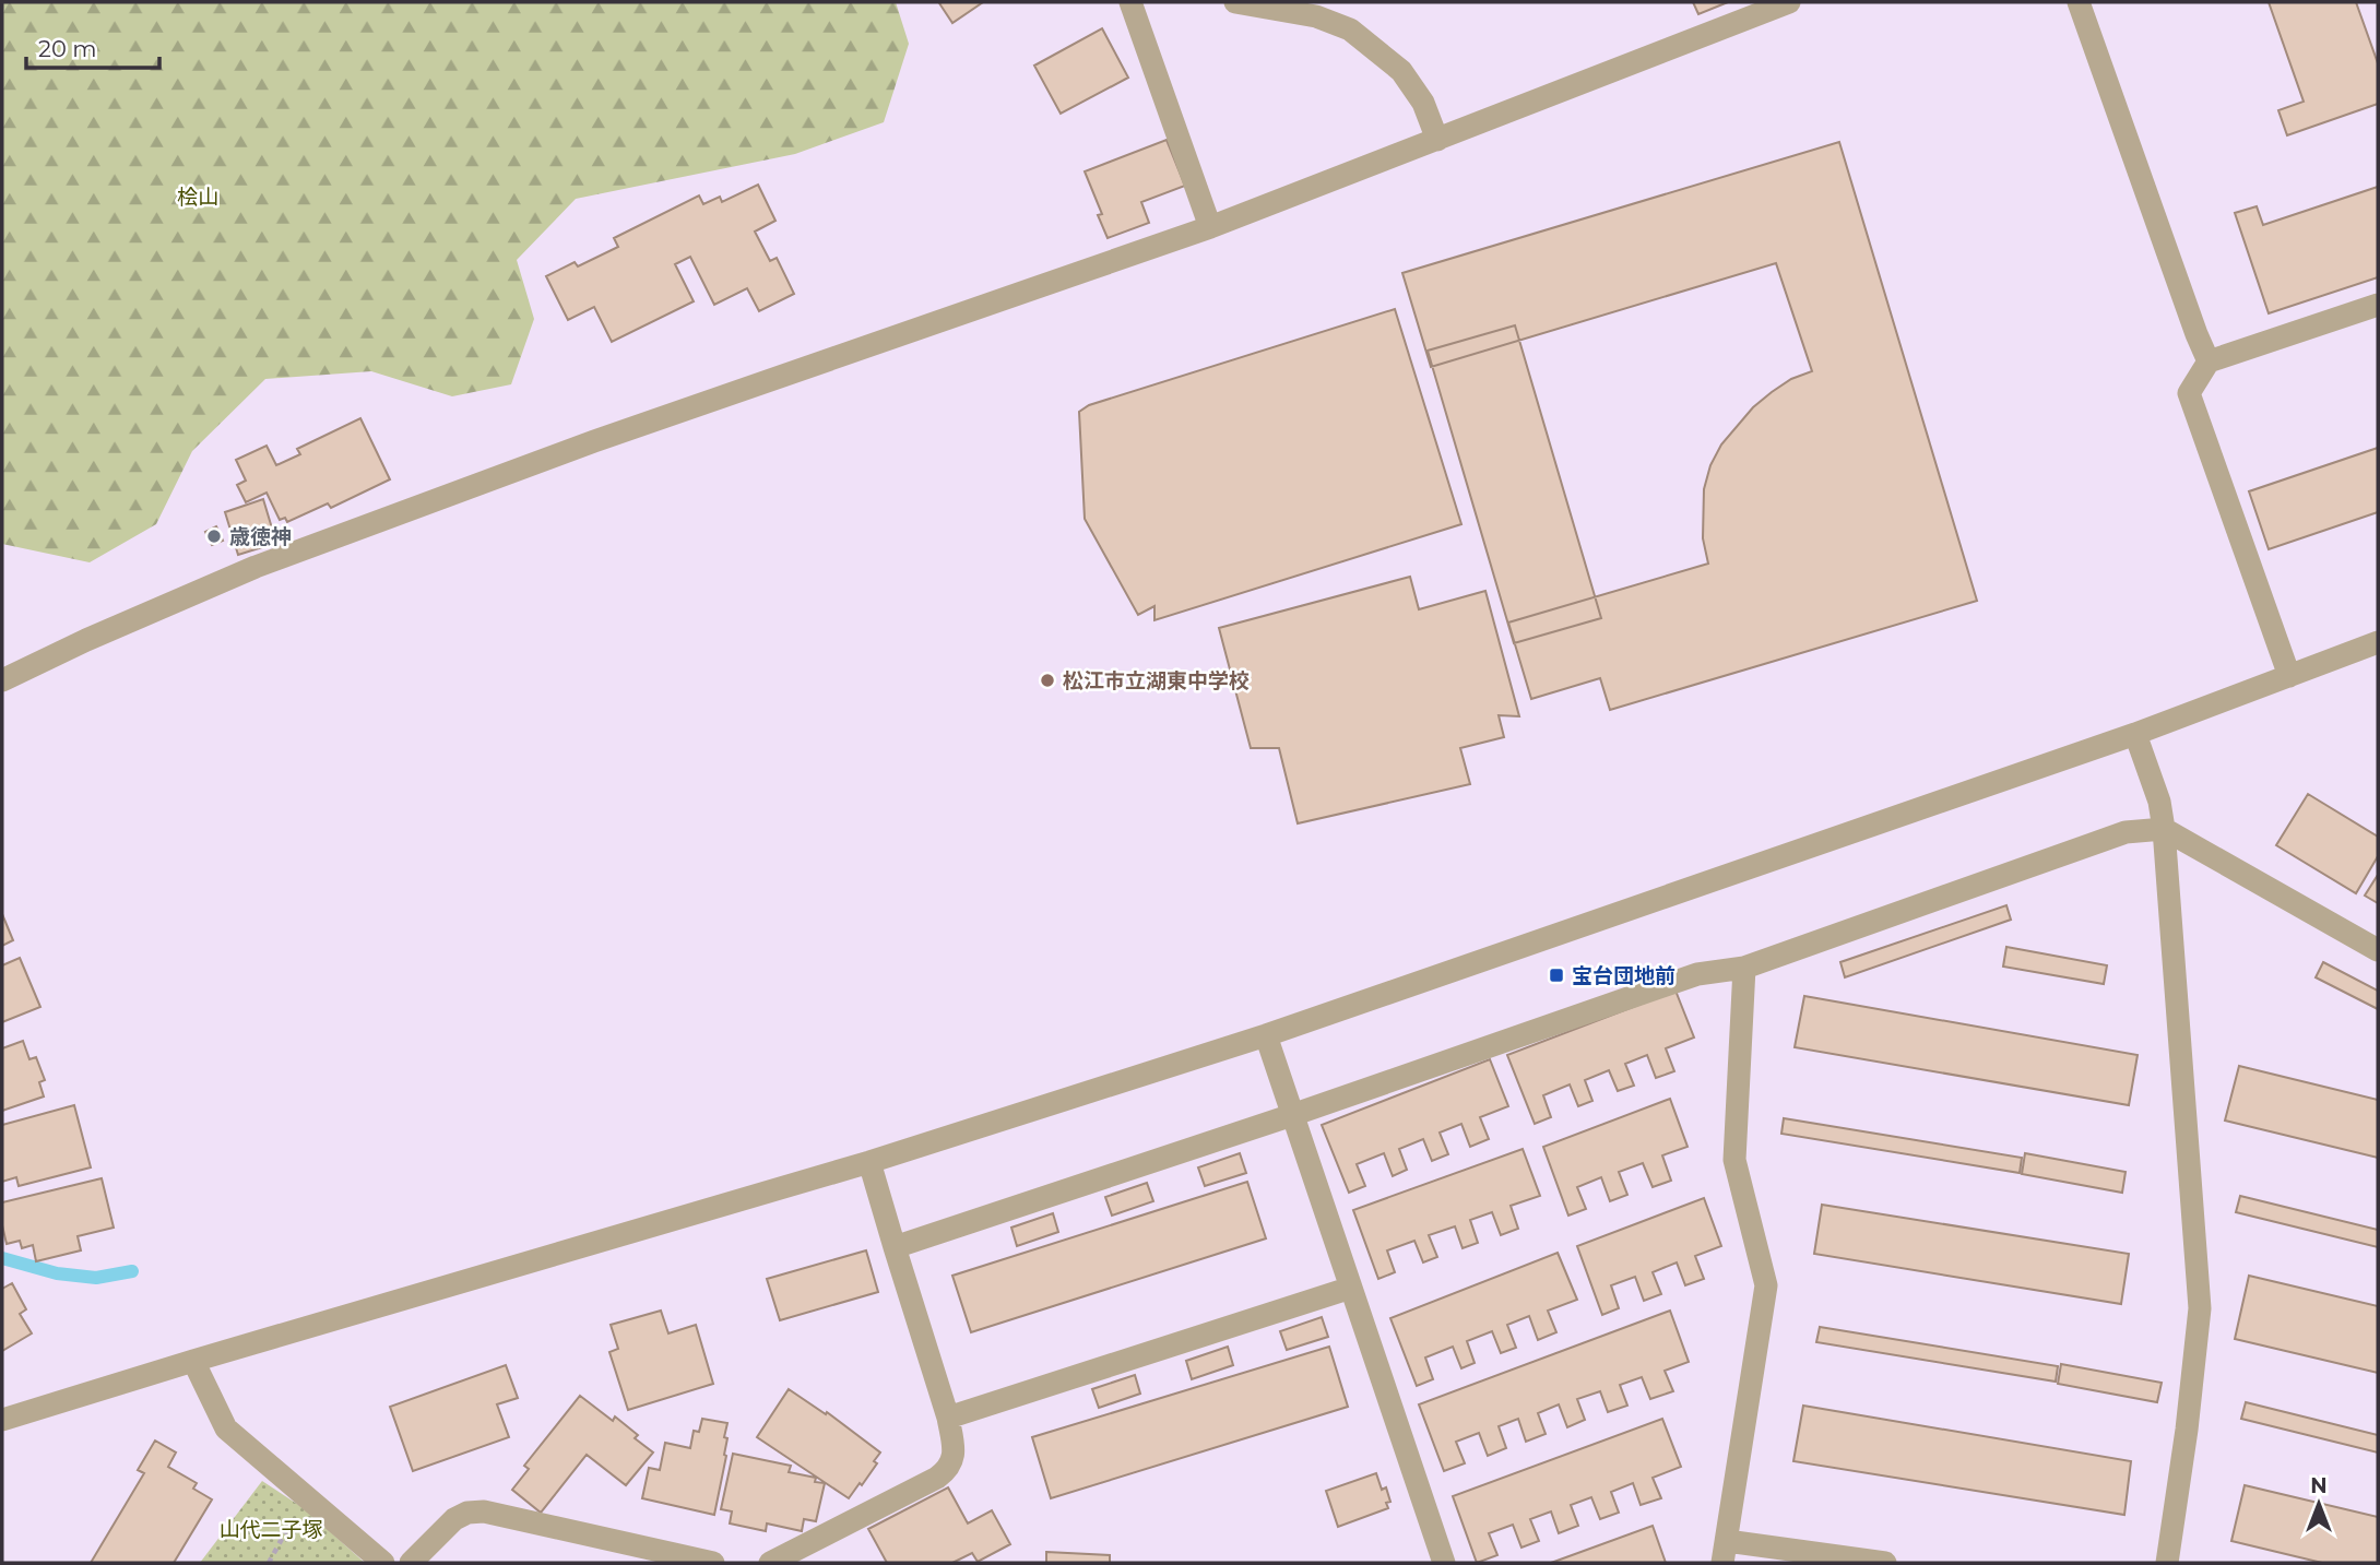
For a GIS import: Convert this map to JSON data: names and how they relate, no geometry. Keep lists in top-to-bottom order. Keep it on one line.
{"parks":["桧山","山代二子塚"],"places":{"other":["歳徳神","松江市立湖東中学校"],"transit":["宝台団地前"]},"scale_bar":"20 m","north":"top"}
